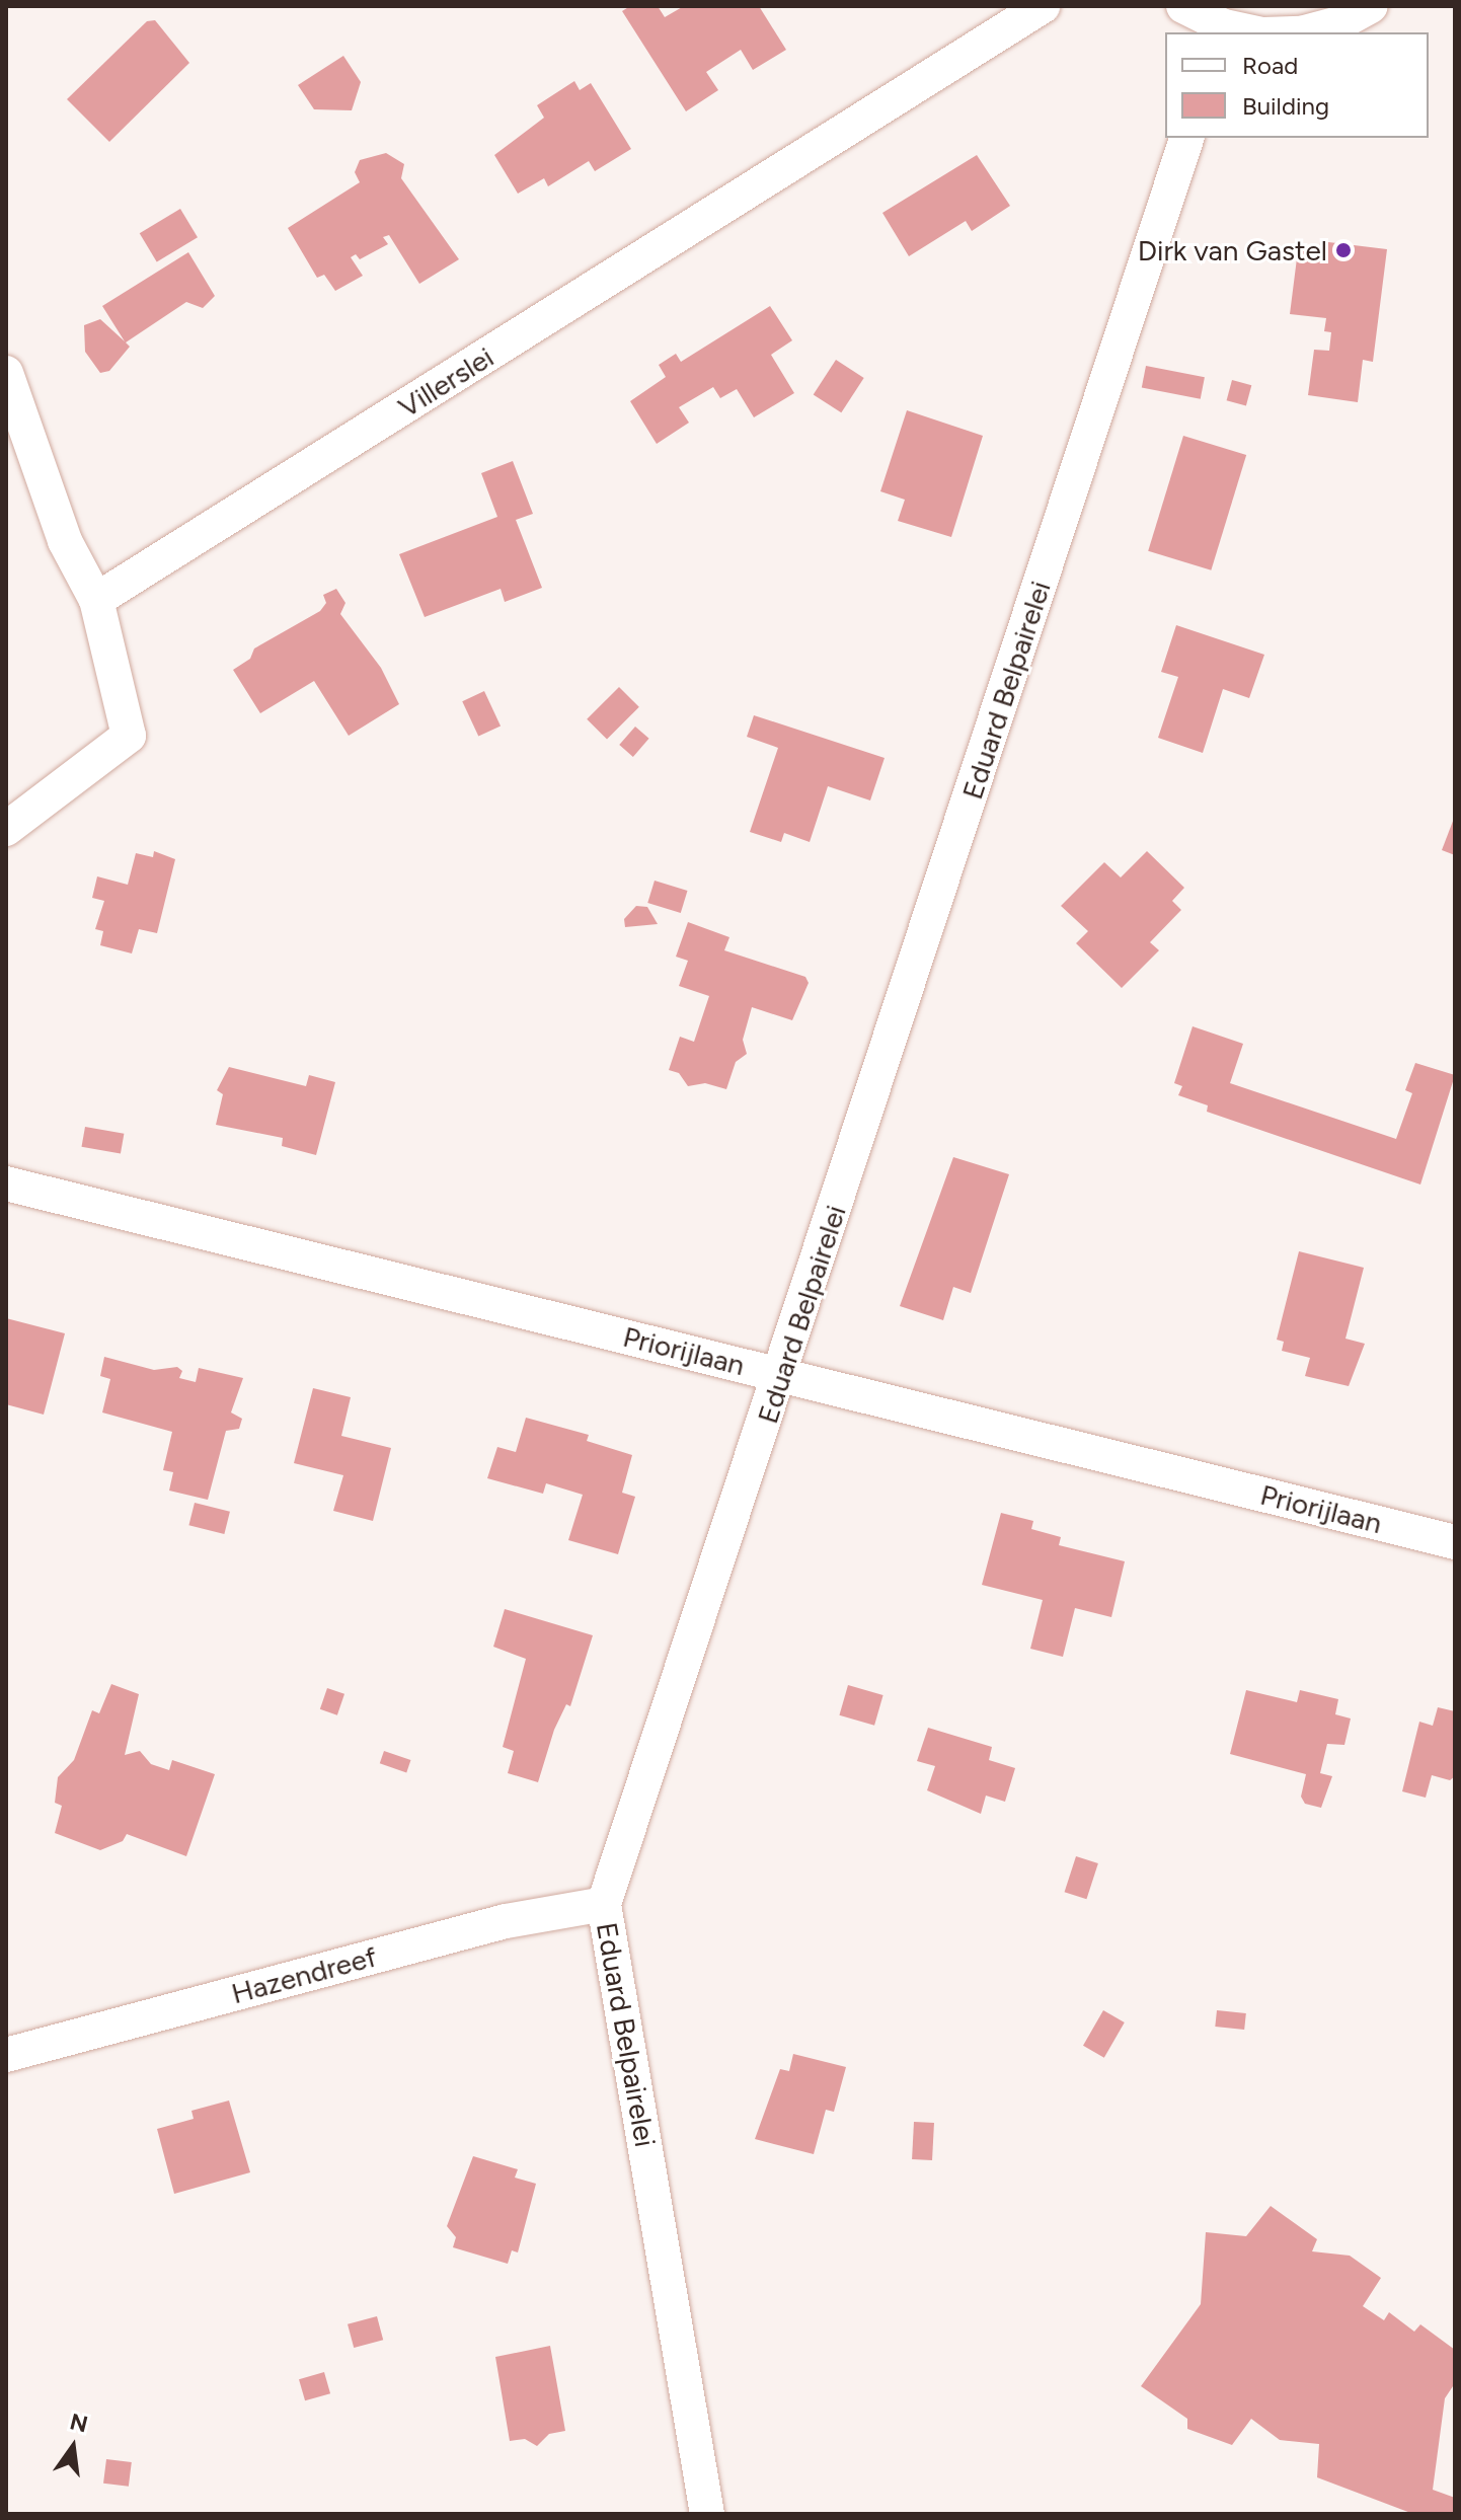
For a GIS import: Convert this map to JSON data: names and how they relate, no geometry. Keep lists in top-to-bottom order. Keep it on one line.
{"streets":{"street":["Villerslei","Eduard Belpairelei","Priorijlaan","Hazendreef"]},"crossings":[["Eduard Belpairelei","Priorijlaan"],["Eduard Belpairelei","Hazendreef"]],"places":["Dirk van Gastel"],"legend":["Road","Building"],"north":"top"}
